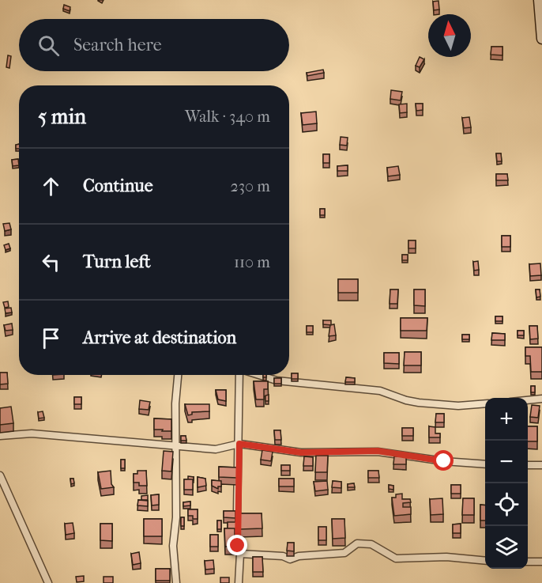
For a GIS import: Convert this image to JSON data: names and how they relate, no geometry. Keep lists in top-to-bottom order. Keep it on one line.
{"north":"top","page":{"search":"Search here","heading":["5 min","Walk · 340 m"],"list":[["Continue","230 m"],["Turn left","110 m"],"Arrive at destination"],"map_buttons":["+","−"]}}
